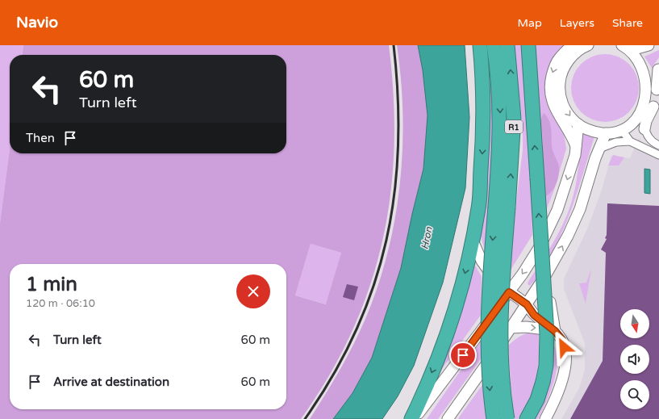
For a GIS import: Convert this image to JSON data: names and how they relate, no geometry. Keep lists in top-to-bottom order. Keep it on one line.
{"streets":{"highway":["R1"]},"water":["Hron"],"north":"bottom","page":{"header":"Navio","nav":["Map","Layers","Share"],"turn":["60 m","Turn left"],"then":"Then","heading":["1 min","120 m · 06:10"],"list":[{"name":"Turn left","value":"60 m"},{"name":"Arrive at destination","value":"60 m"}]}}
